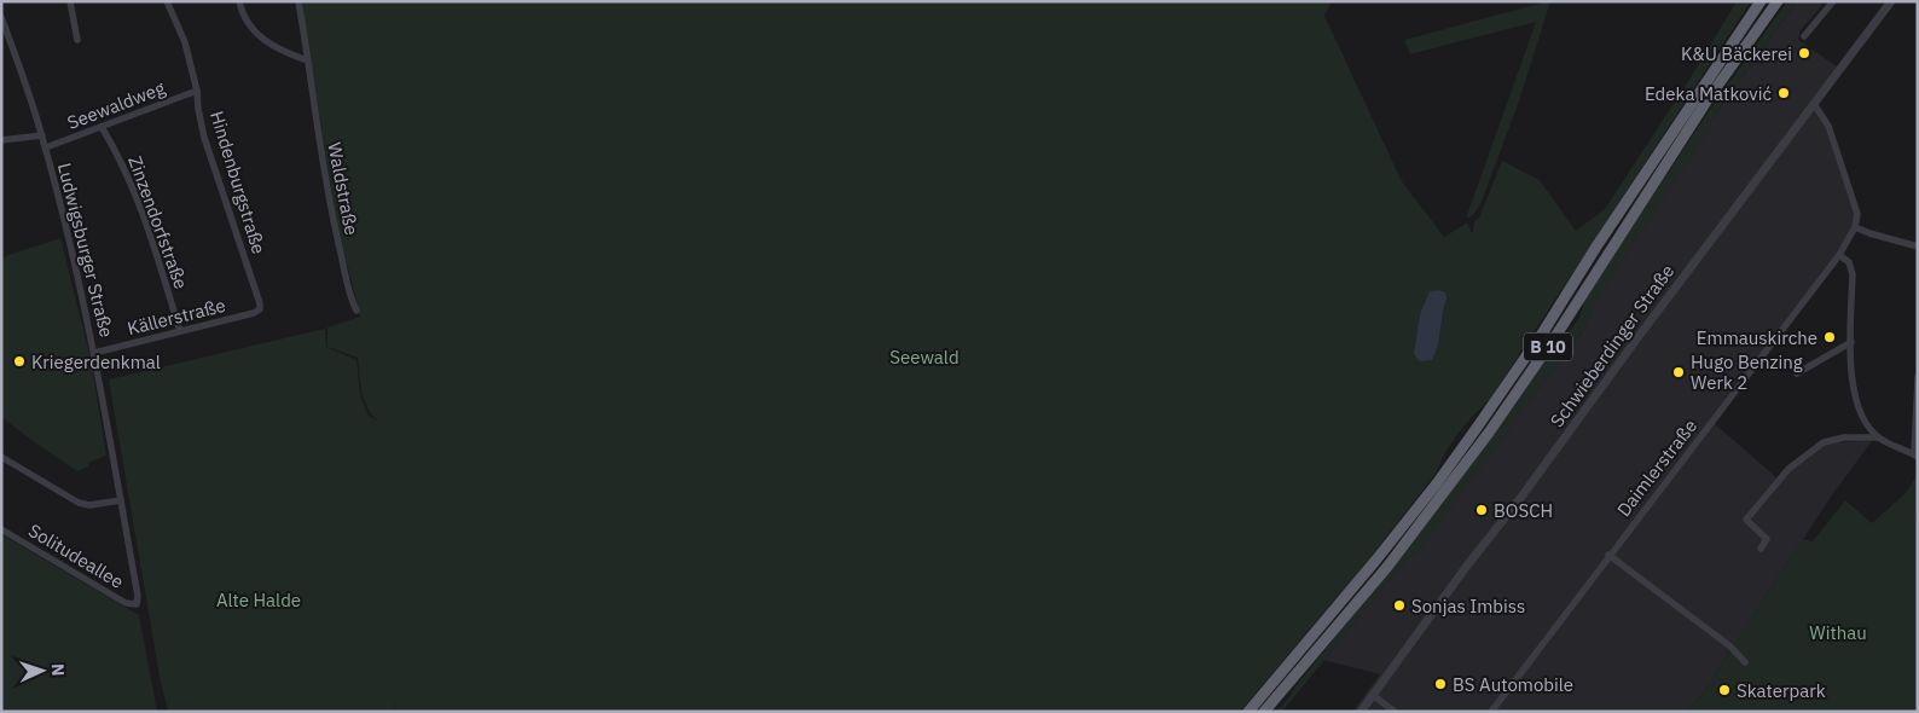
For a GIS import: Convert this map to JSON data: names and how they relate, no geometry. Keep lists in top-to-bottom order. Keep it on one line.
{"streets":{"highway":["B 10"],"street":["Seewaldweg","Hindenburgstraße","Waldstraße","Zinzendorfstraße","Ludwigsburger Straße","Källerstraße","Schwieberdinger Straße","Daimlerstraße","Solitudeallee"]},"crossings":[["Seewaldweg","Hindenburgstraße"],["Seewaldweg","Zinzendorfstraße"],["Seewaldweg","Ludwigsburger Straße"],["Hindenburgstraße","Källerstraße"],["Zinzendorfstraße","Källerstraße"],["Ludwigsburger Straße","Källerstraße"],["Ludwigsburger Straße","Solitudeallee"]],"parks":["Seewald","Alte Halde","Withau"],"places":["K&U Bäckerei","Edeka Matković","Emmauskirche","Kriegerdenkmal","Hugo Benzing Werk 2","BOSCH","Sonjas Imbiss","BS Automobile","Skaterpark"],"north":"right"}
